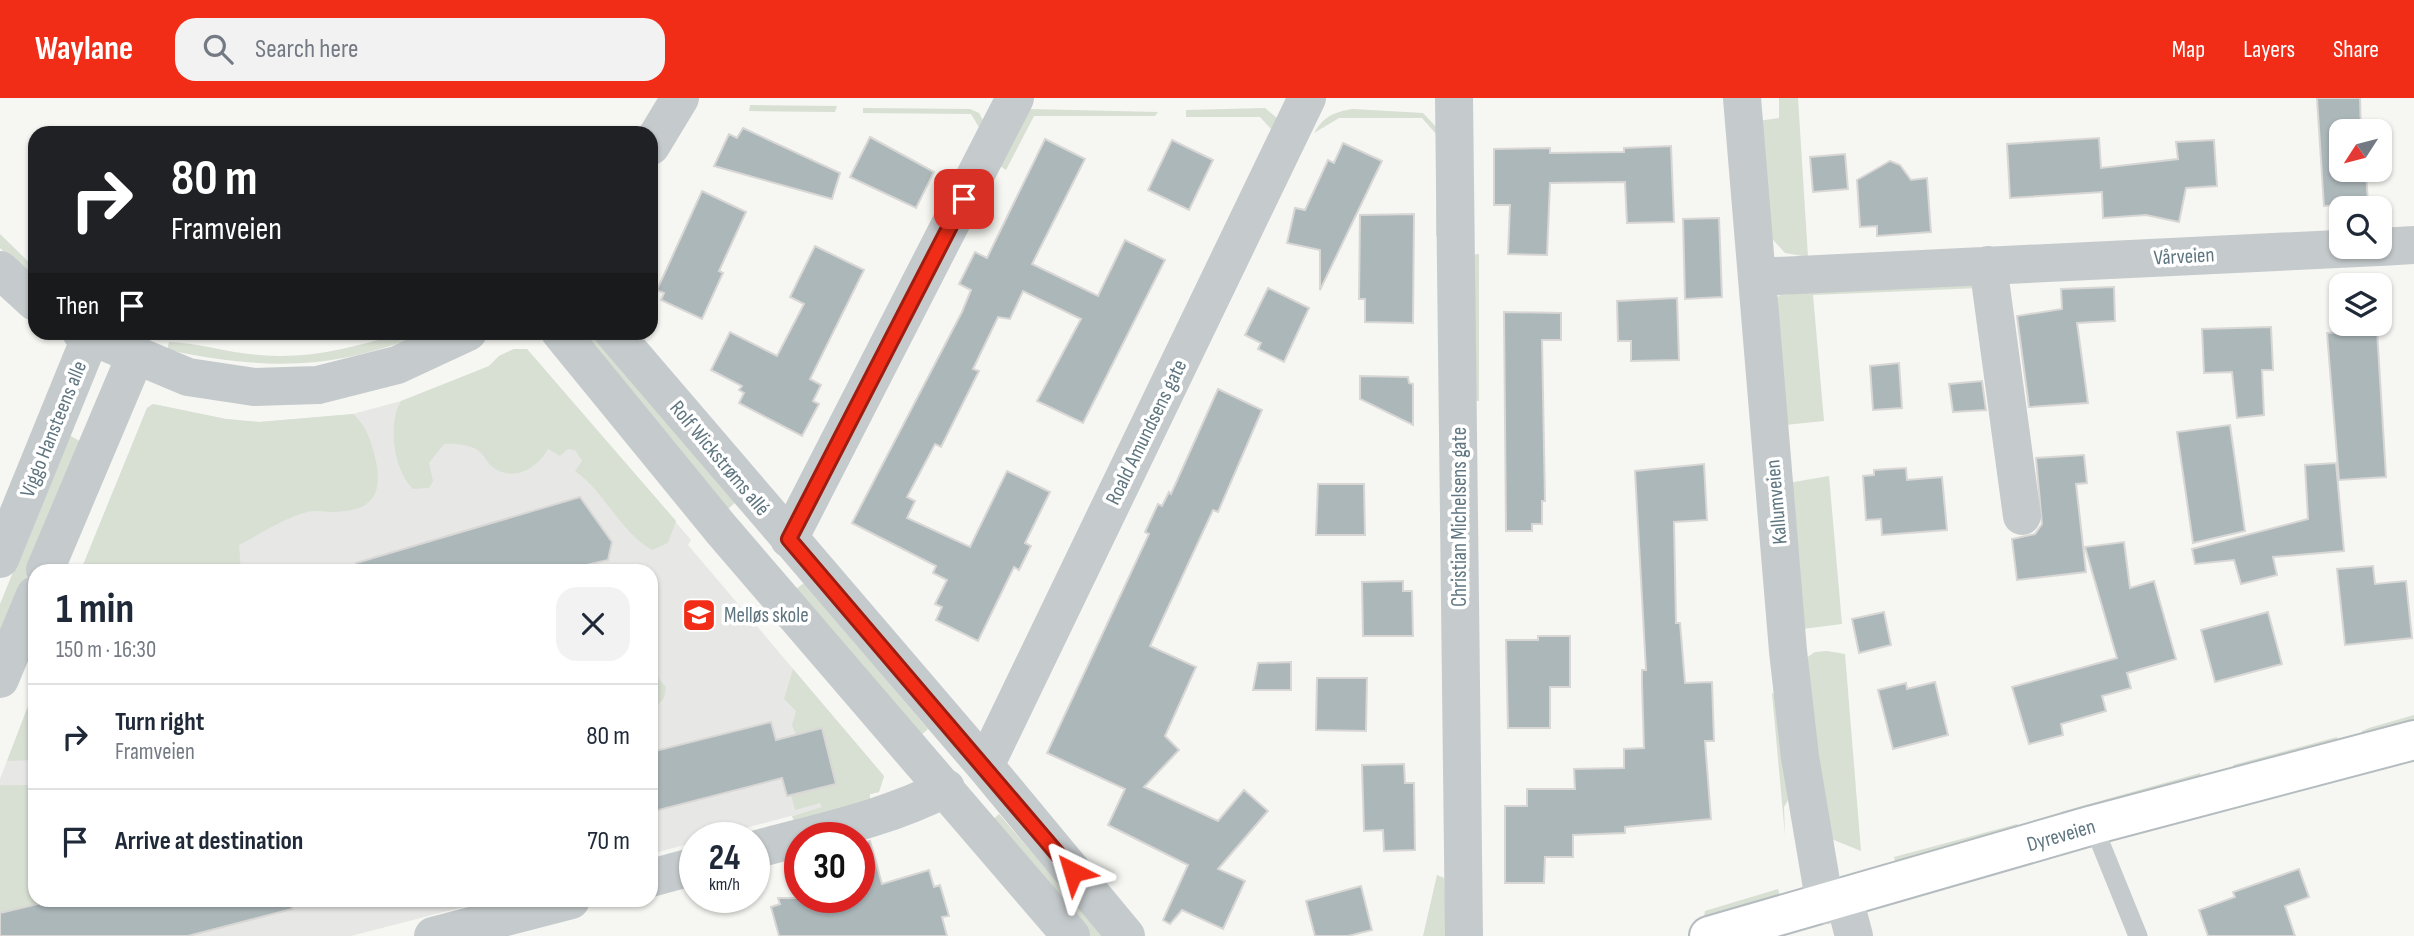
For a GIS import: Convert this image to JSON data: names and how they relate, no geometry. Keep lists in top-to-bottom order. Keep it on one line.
{"streets":{"main road":["Dyreveien"],"street":["Vårveien","Viggo Hansteens alle","Roald Amundsens gate","Rolf Wickstrøms allé","Kallumveien","Christian Michelsens gate"]},"crossings":[["Vårveien","Kallumveien"],["Roald Amundsens gate","Rolf Wickstrøms allé"],["Kallumveien","Dyreveien"]],"places":{"school or university":["Melløs skole"]},"north":"bottom left","page":{"header":"Waylane","search":"Search here","nav":["Map","Layers","Share"],"turn":["80 m","Framveien"],"then":"Then","heading":["1 min","150 m · 16:30"],"list":[{"name":"Turn right","note":"Framveien","value":"80 m"},{"name":"Arrive at destination","value":"70 m"}],"speed":"24 km/h","limit":"30"}}
